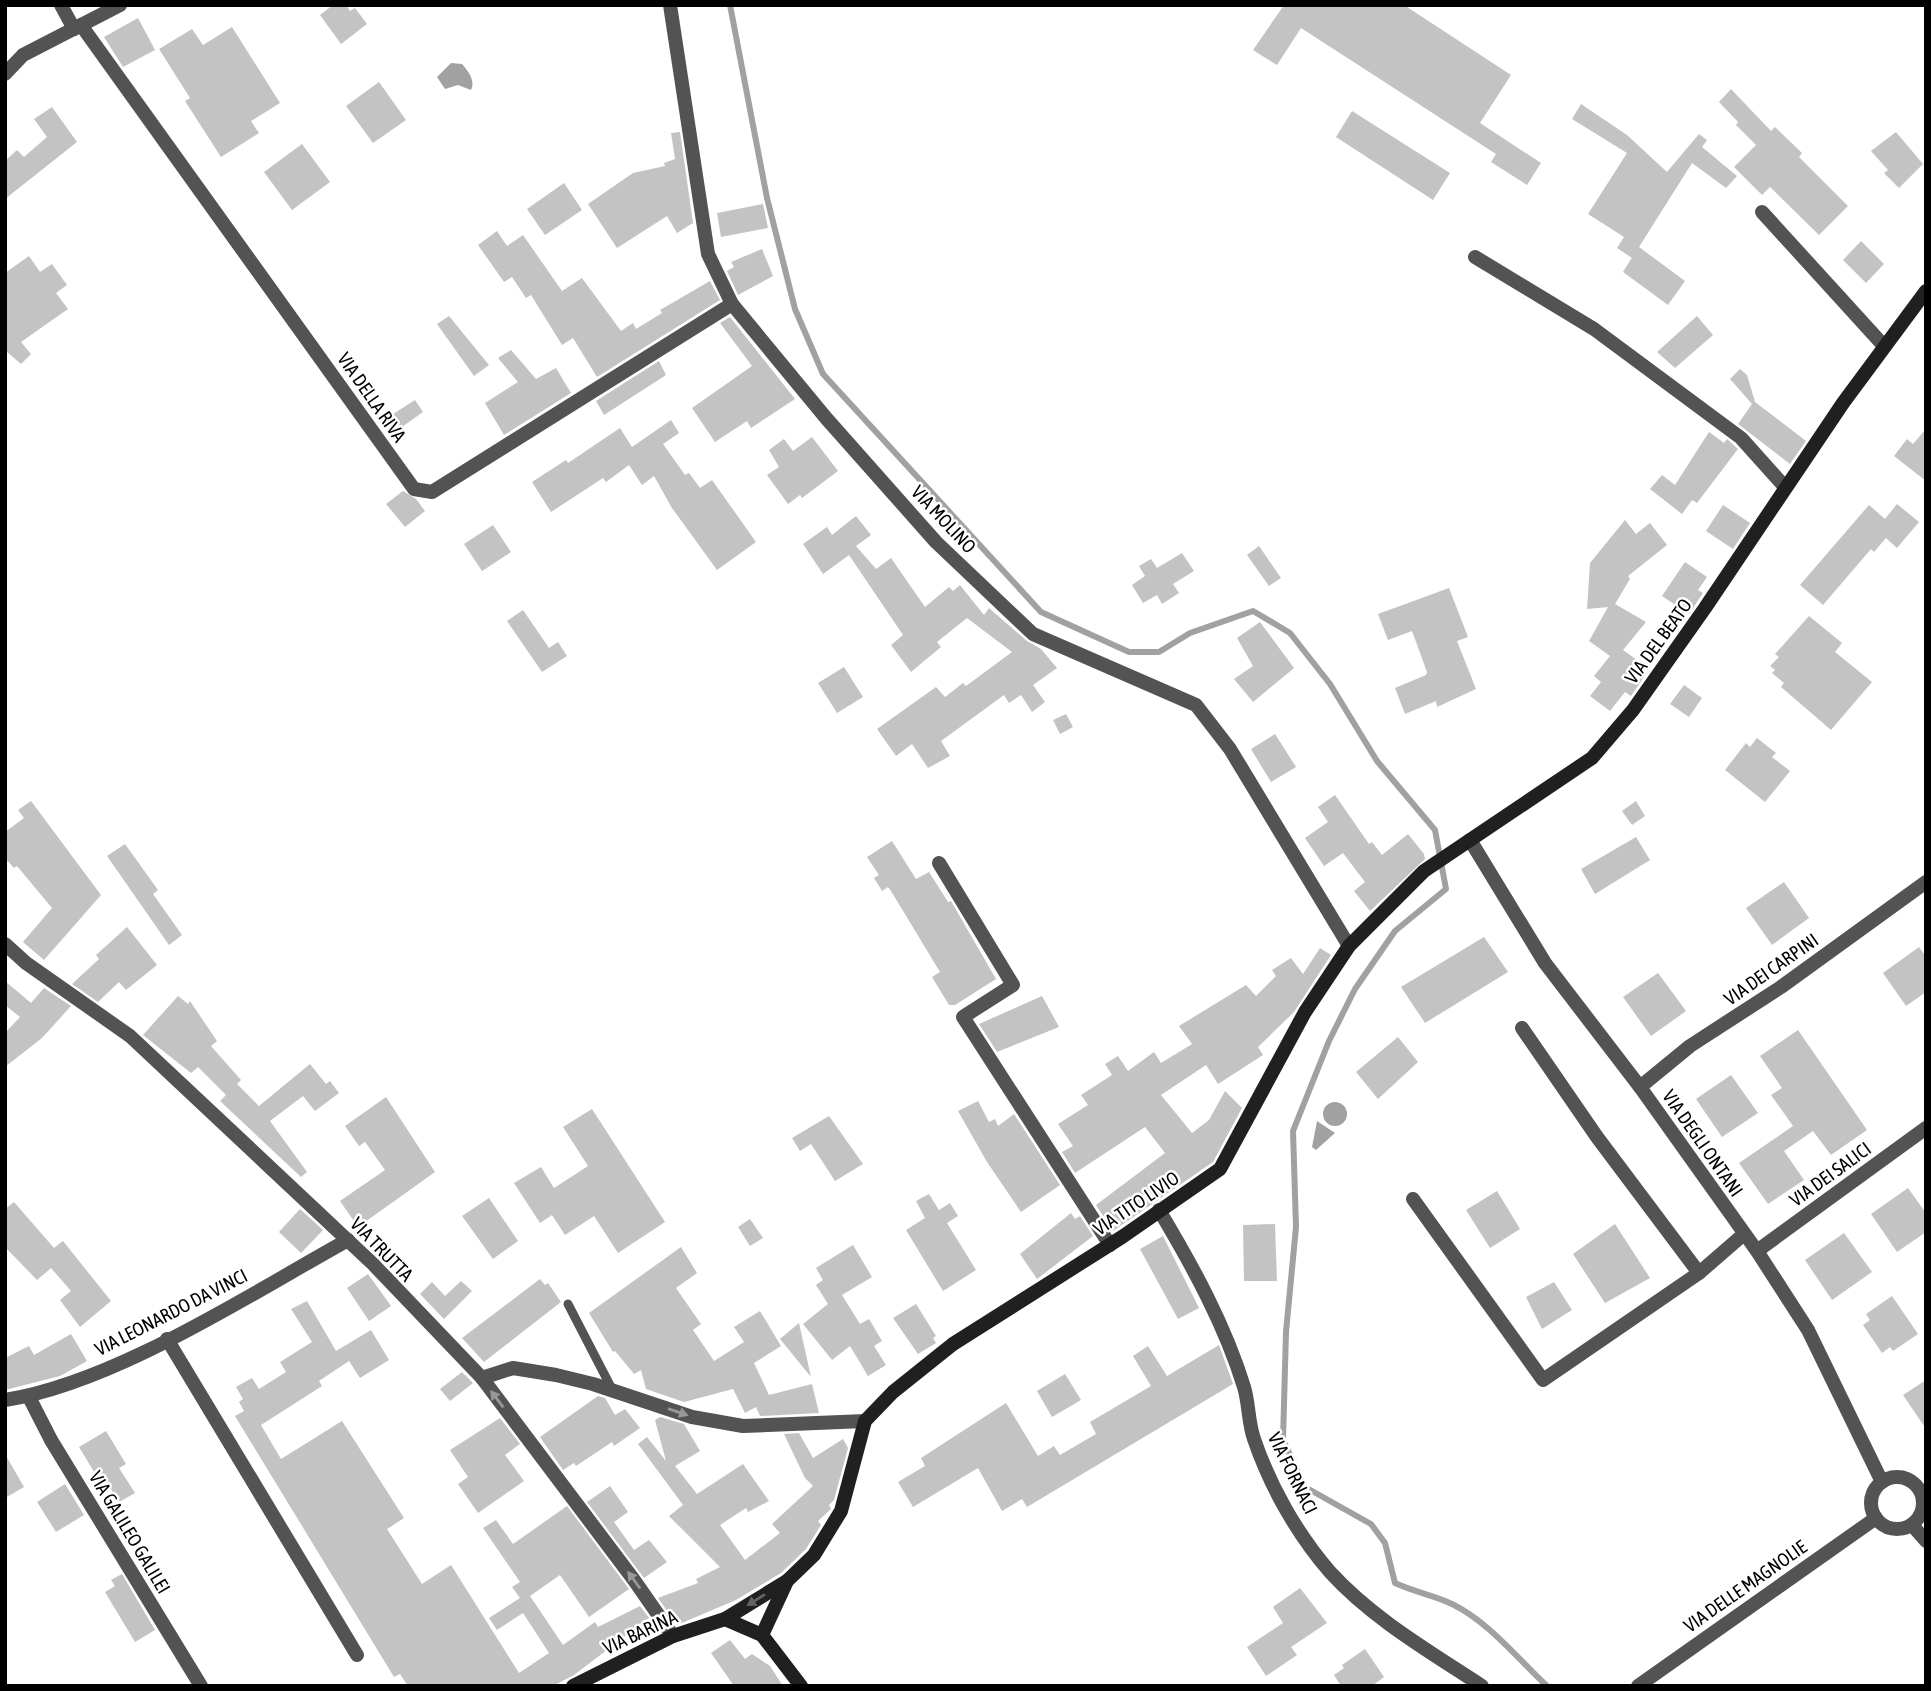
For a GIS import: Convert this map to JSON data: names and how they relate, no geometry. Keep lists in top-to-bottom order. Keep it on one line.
{"streets":{"street":["VIA DELLA RIVA","VIA MOLINO","VIA DEL BEATO","VIA DEI CARPINI","VIA DEGLI ONTANI","VIA DEI SALICI","VIA TITO LIVIO","VIA TRUTTA","VIA LEONARDO DA VINCI","VIA FORNACI","VIA GALILEO GALILEI","VIA DELLE MAGNOLIE","VIA BARINA"]},"crossings":[["VIA DELLA RIVA","VIA MOLINO"],["VIA MOLINO","VIA DEL BEATO"],["VIA MOLINO","VIA TITO LIVIO"],["VIA DEL BEATO","VIA DEGLI ONTANI"],["VIA DEL BEATO","VIA TITO LIVIO"],["VIA DEI CARPINI","VIA DEGLI ONTANI"],["VIA DEGLI ONTANI","VIA DEI SALICI"],["VIA DEGLI ONTANI","VIA DELLE MAGNOLIE"],["VIA TITO LIVIO","VIA FORNACI"],["VIA TITO LIVIO","VIA BARINA"],["VIA TRUTTA","VIA LEONARDO DA VINCI"],["VIA TRUTTA","VIA BARINA"],["VIA LEONARDO DA VINCI","VIA GALILEO GALILEI"]]}
